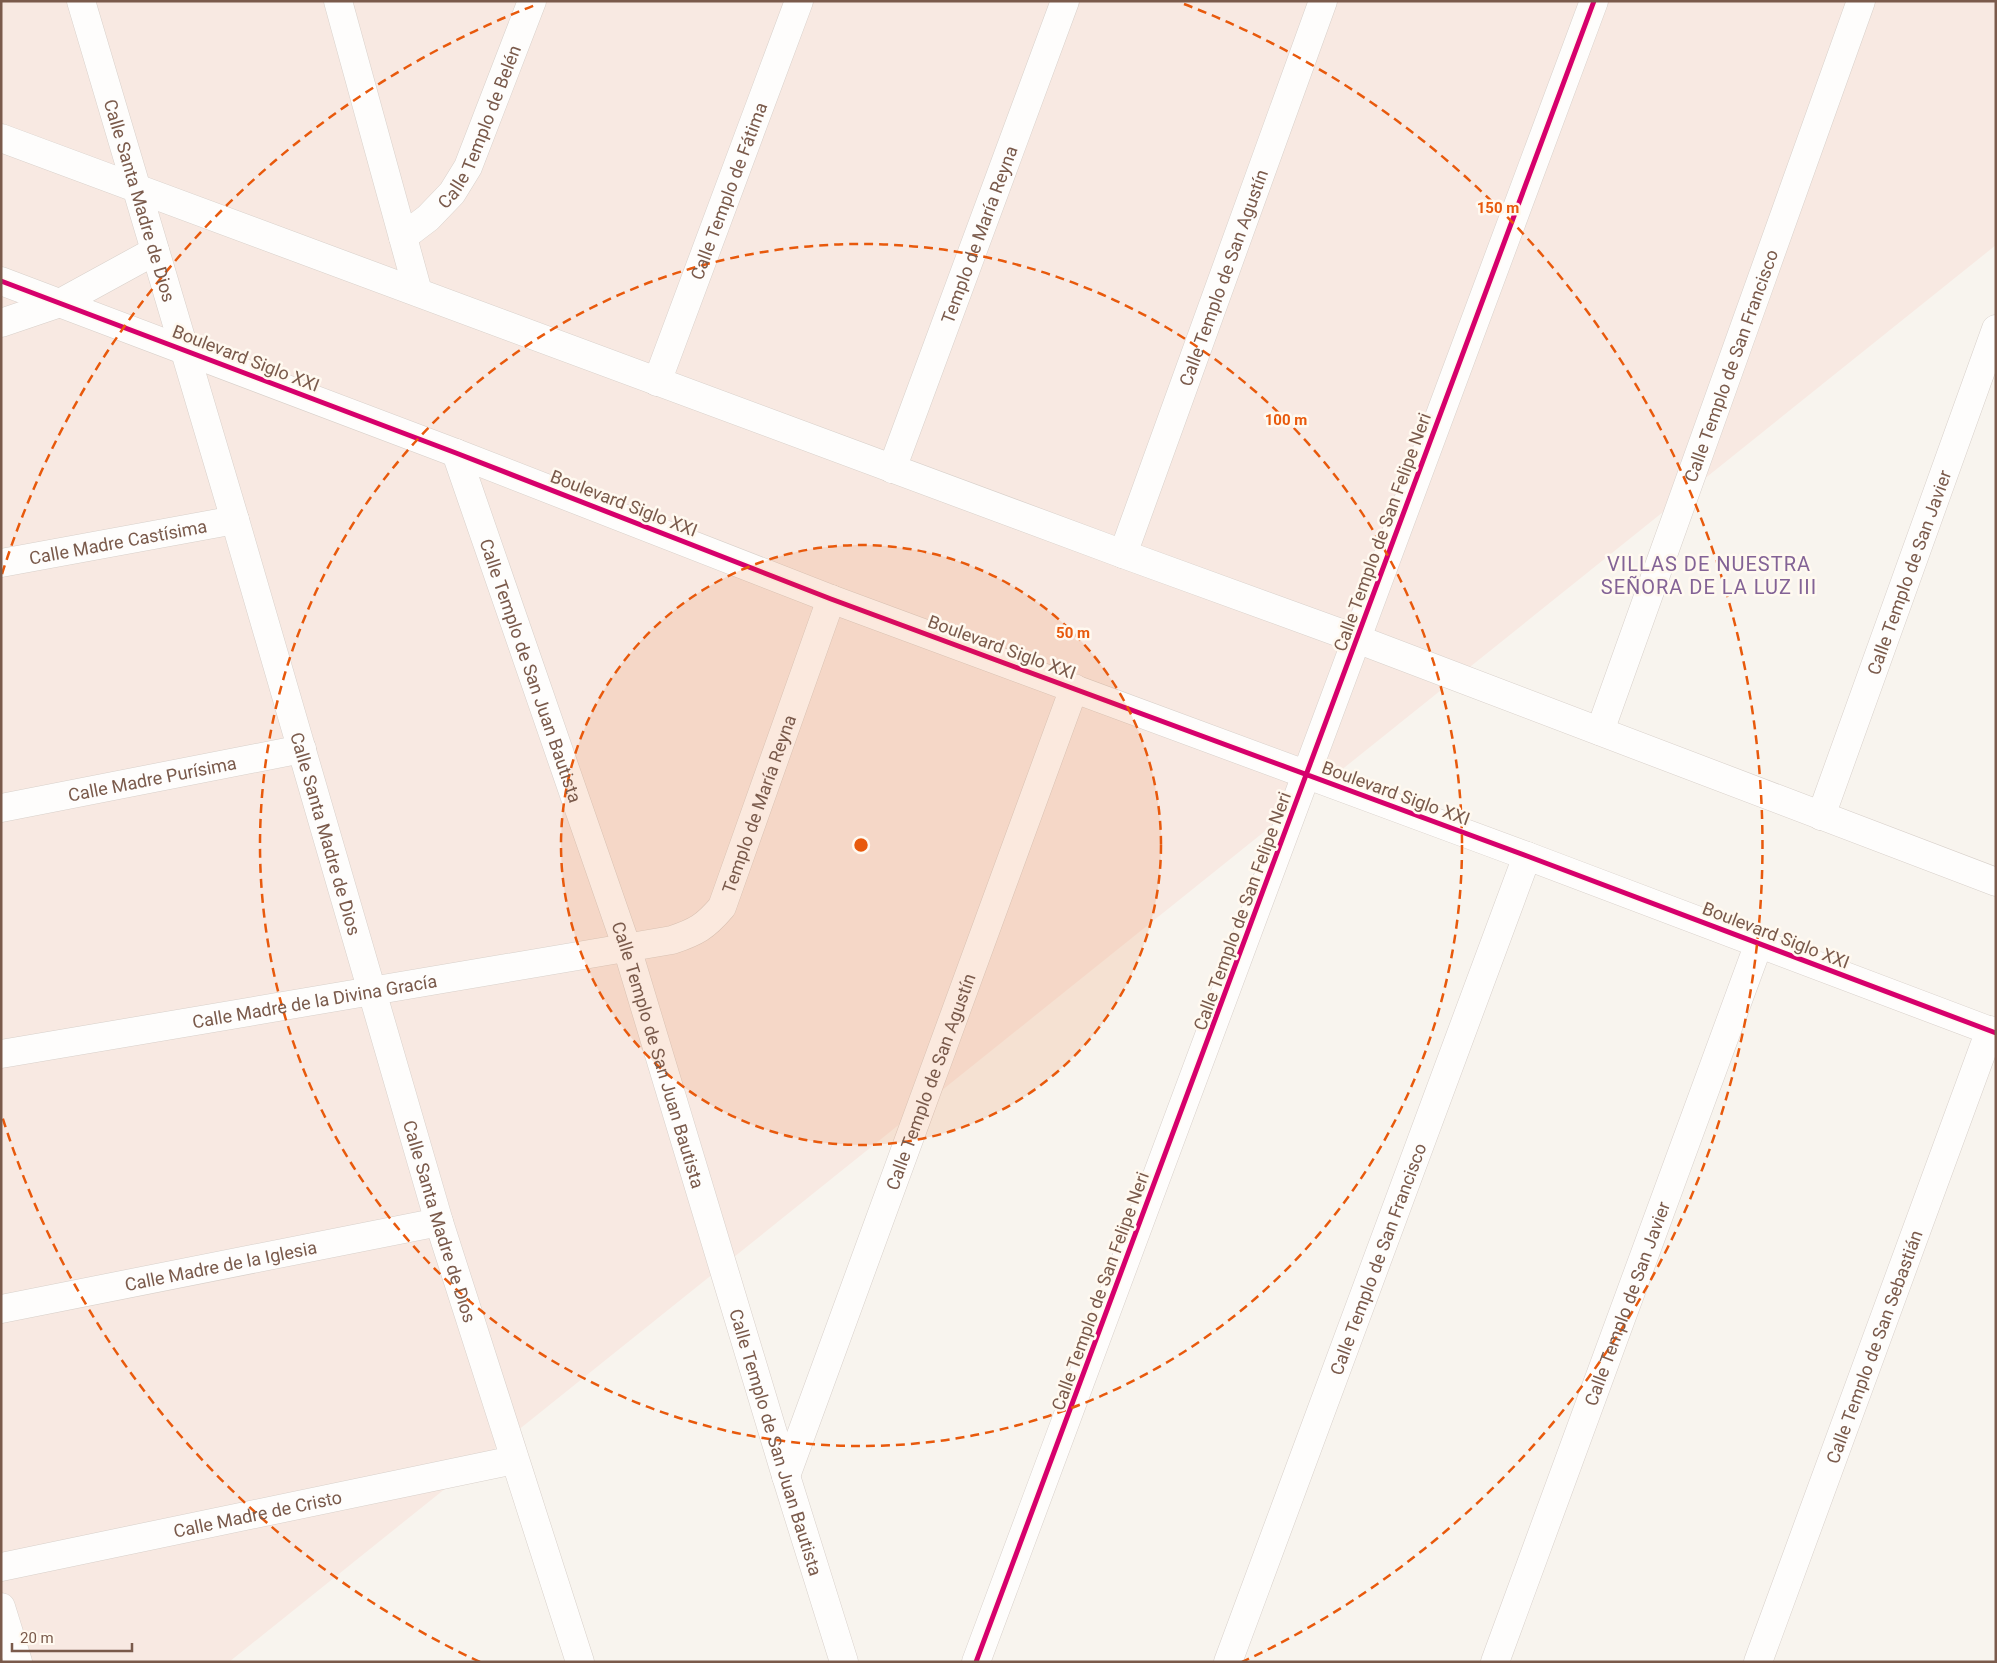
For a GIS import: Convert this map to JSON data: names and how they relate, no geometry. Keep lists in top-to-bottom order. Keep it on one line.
{"streets":{"street":["Calle Templo de Belén","Calle Templo de Fátima","Calle Santa Madre de Dios","Templo de María Reyna","Calle Templo de San Agustín","Boulevard Siglo XXI","Calle Templo de San Francisco","Calle Templo de San Felipe Neri","Calle Madre Castísima","Calle Templo de San Javier","Calle Templo de San Juan Bautista","Calle Madre Purísima","Calle Madre de la Divina Gracía","Calle Madre de la Iglesia","Calle Templo de San Sebastián","Calle Madre de Cristo"]},"crossings":[["Calle Santa Madre de Dios","Boulevard Siglo XXI"],["Calle Santa Madre de Dios","Calle Madre Castísima"],["Calle Santa Madre de Dios","Calle Madre Purísima"],["Calle Santa Madre de Dios","Calle Madre de la Divina Gracía"],["Calle Santa Madre de Dios","Calle Madre de la Iglesia"],["Calle Santa Madre de Dios","Calle Madre de Cristo"],["Templo de María Reyna","Boulevard Siglo XXI"],["Templo de María Reyna","Calle Templo de San Juan Bautista"],["Templo de María Reyna","Calle Madre de la Divina Gracía"],["Calle Templo de San Agustín","Boulevard Siglo XXI"],["Calle Templo de San Agustín","Calle Templo de San Juan Bautista"],["Boulevard Siglo XXI","Calle Templo de San Francisco"],["Boulevard Siglo XXI","Calle Templo de San Felipe Neri"],["Boulevard Siglo XXI","Calle Templo de San Javier"],["Boulevard Siglo XXI","Calle Templo de San Juan Bautista"],["Boulevard Siglo XXI","Calle Templo de San Sebastián"],["Calle Templo de San Juan Bautista","Calle Madre de la Divina Gracía"]],"districts":["VILLAS DE NUESTRA SEÑORA DE LA LUZ III"],"scale_bar":"20 m","rings":["150 m","100 m","50 m"]}
